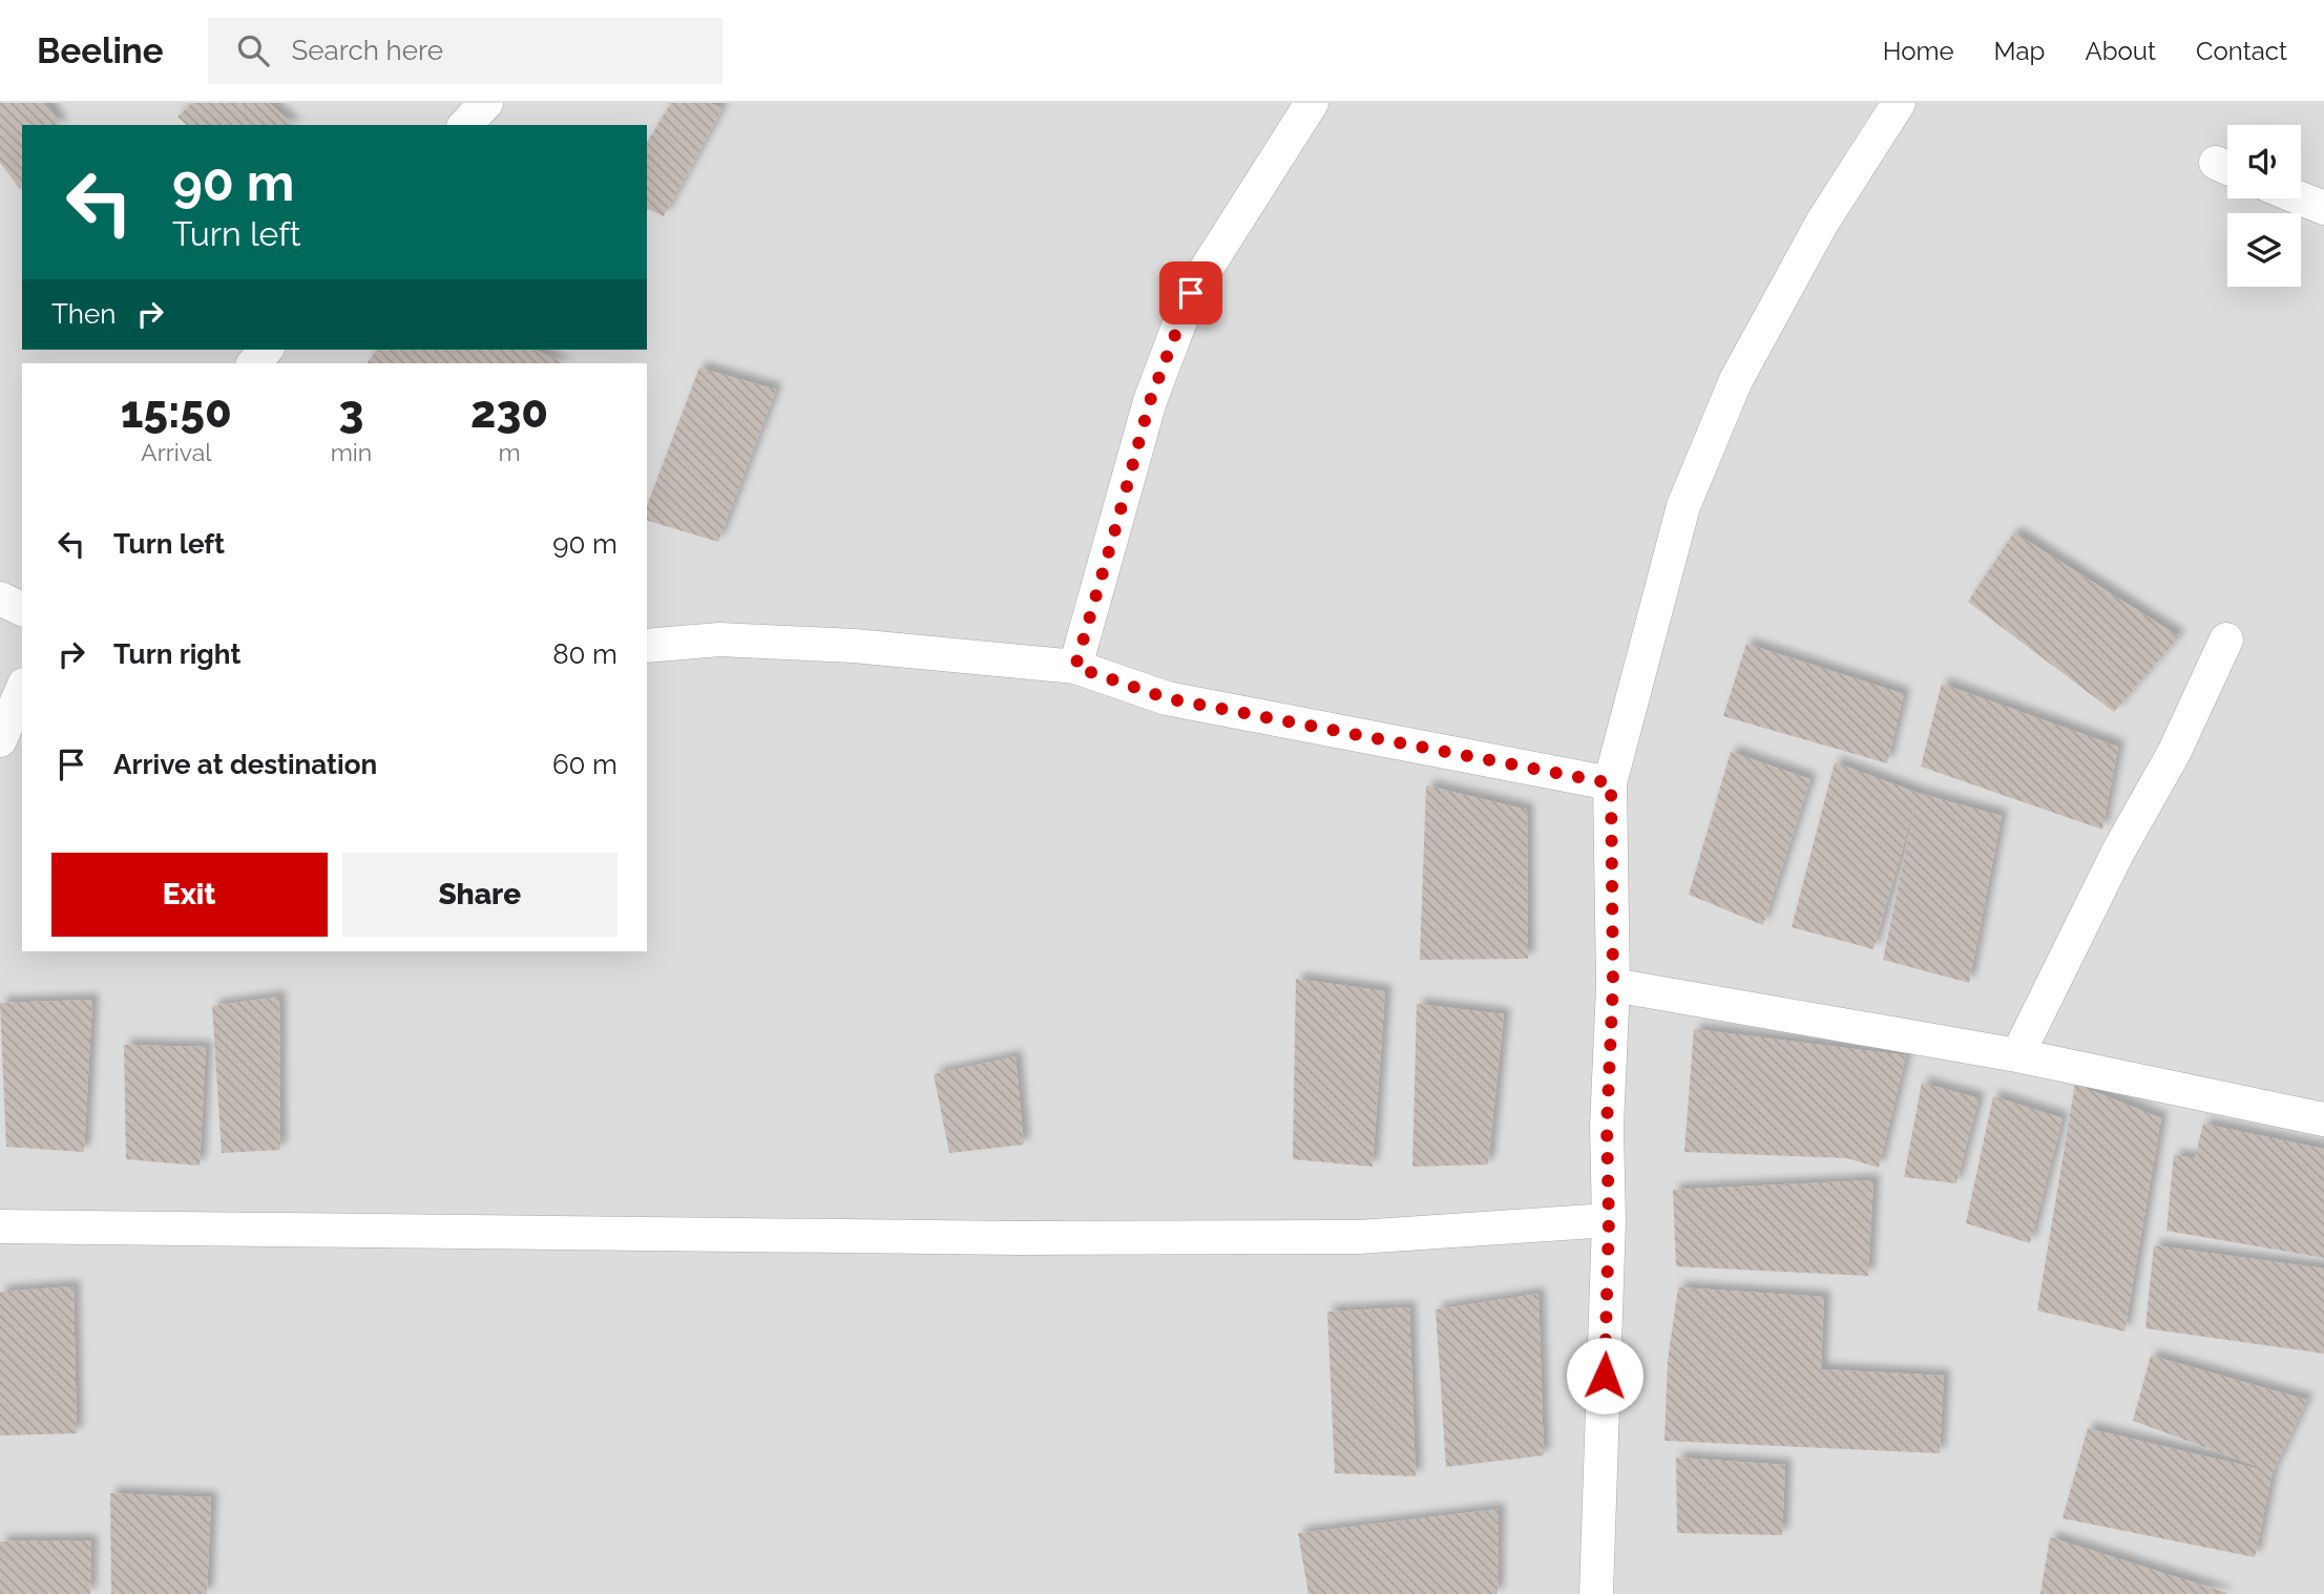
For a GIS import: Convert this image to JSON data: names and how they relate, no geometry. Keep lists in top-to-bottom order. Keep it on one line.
{"page":{"header":"Beeline","search":"Search here","nav":["Home","Map","About","Contact"],"turn":["90 m","Turn left"],"then":"Then","eta":["15:50","Arrival","3","min","230","m"],"list":[{"name":"Turn left","value":"90 m"},{"name":"Turn right","value":"80 m"},{"name":"Arrive at destination","value":"60 m"}],"buttons":["Exit","Share"]}}
